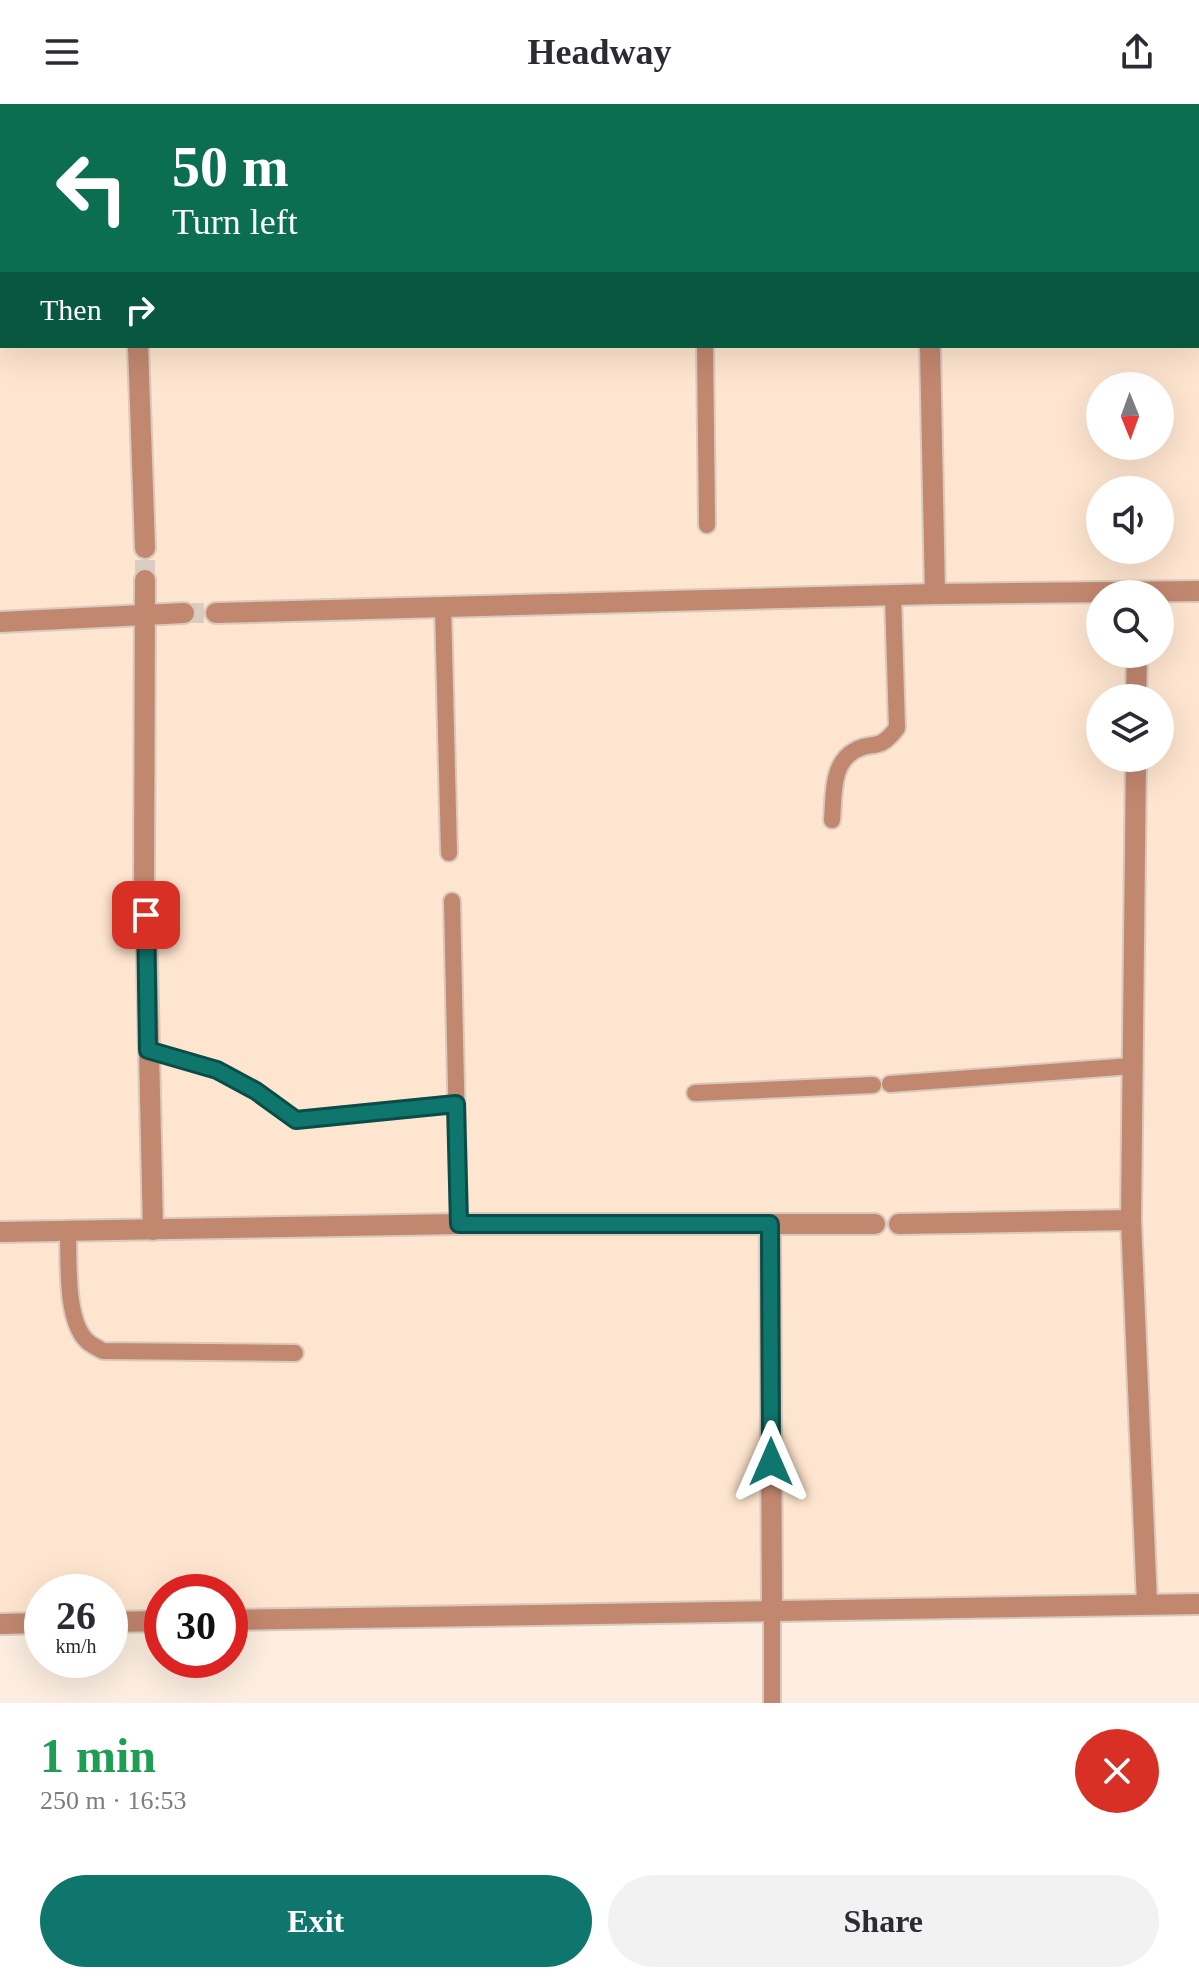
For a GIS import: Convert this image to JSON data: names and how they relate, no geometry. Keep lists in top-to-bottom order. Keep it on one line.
{"north":"bottom","page":{"header":"Headway","turn":["50 m","Turn left"],"then":"Then","speed":"26 km/h","limit":"30","heading":["1 min","250 m · 16:53"],"buttons":["Exit","Share"]}}
